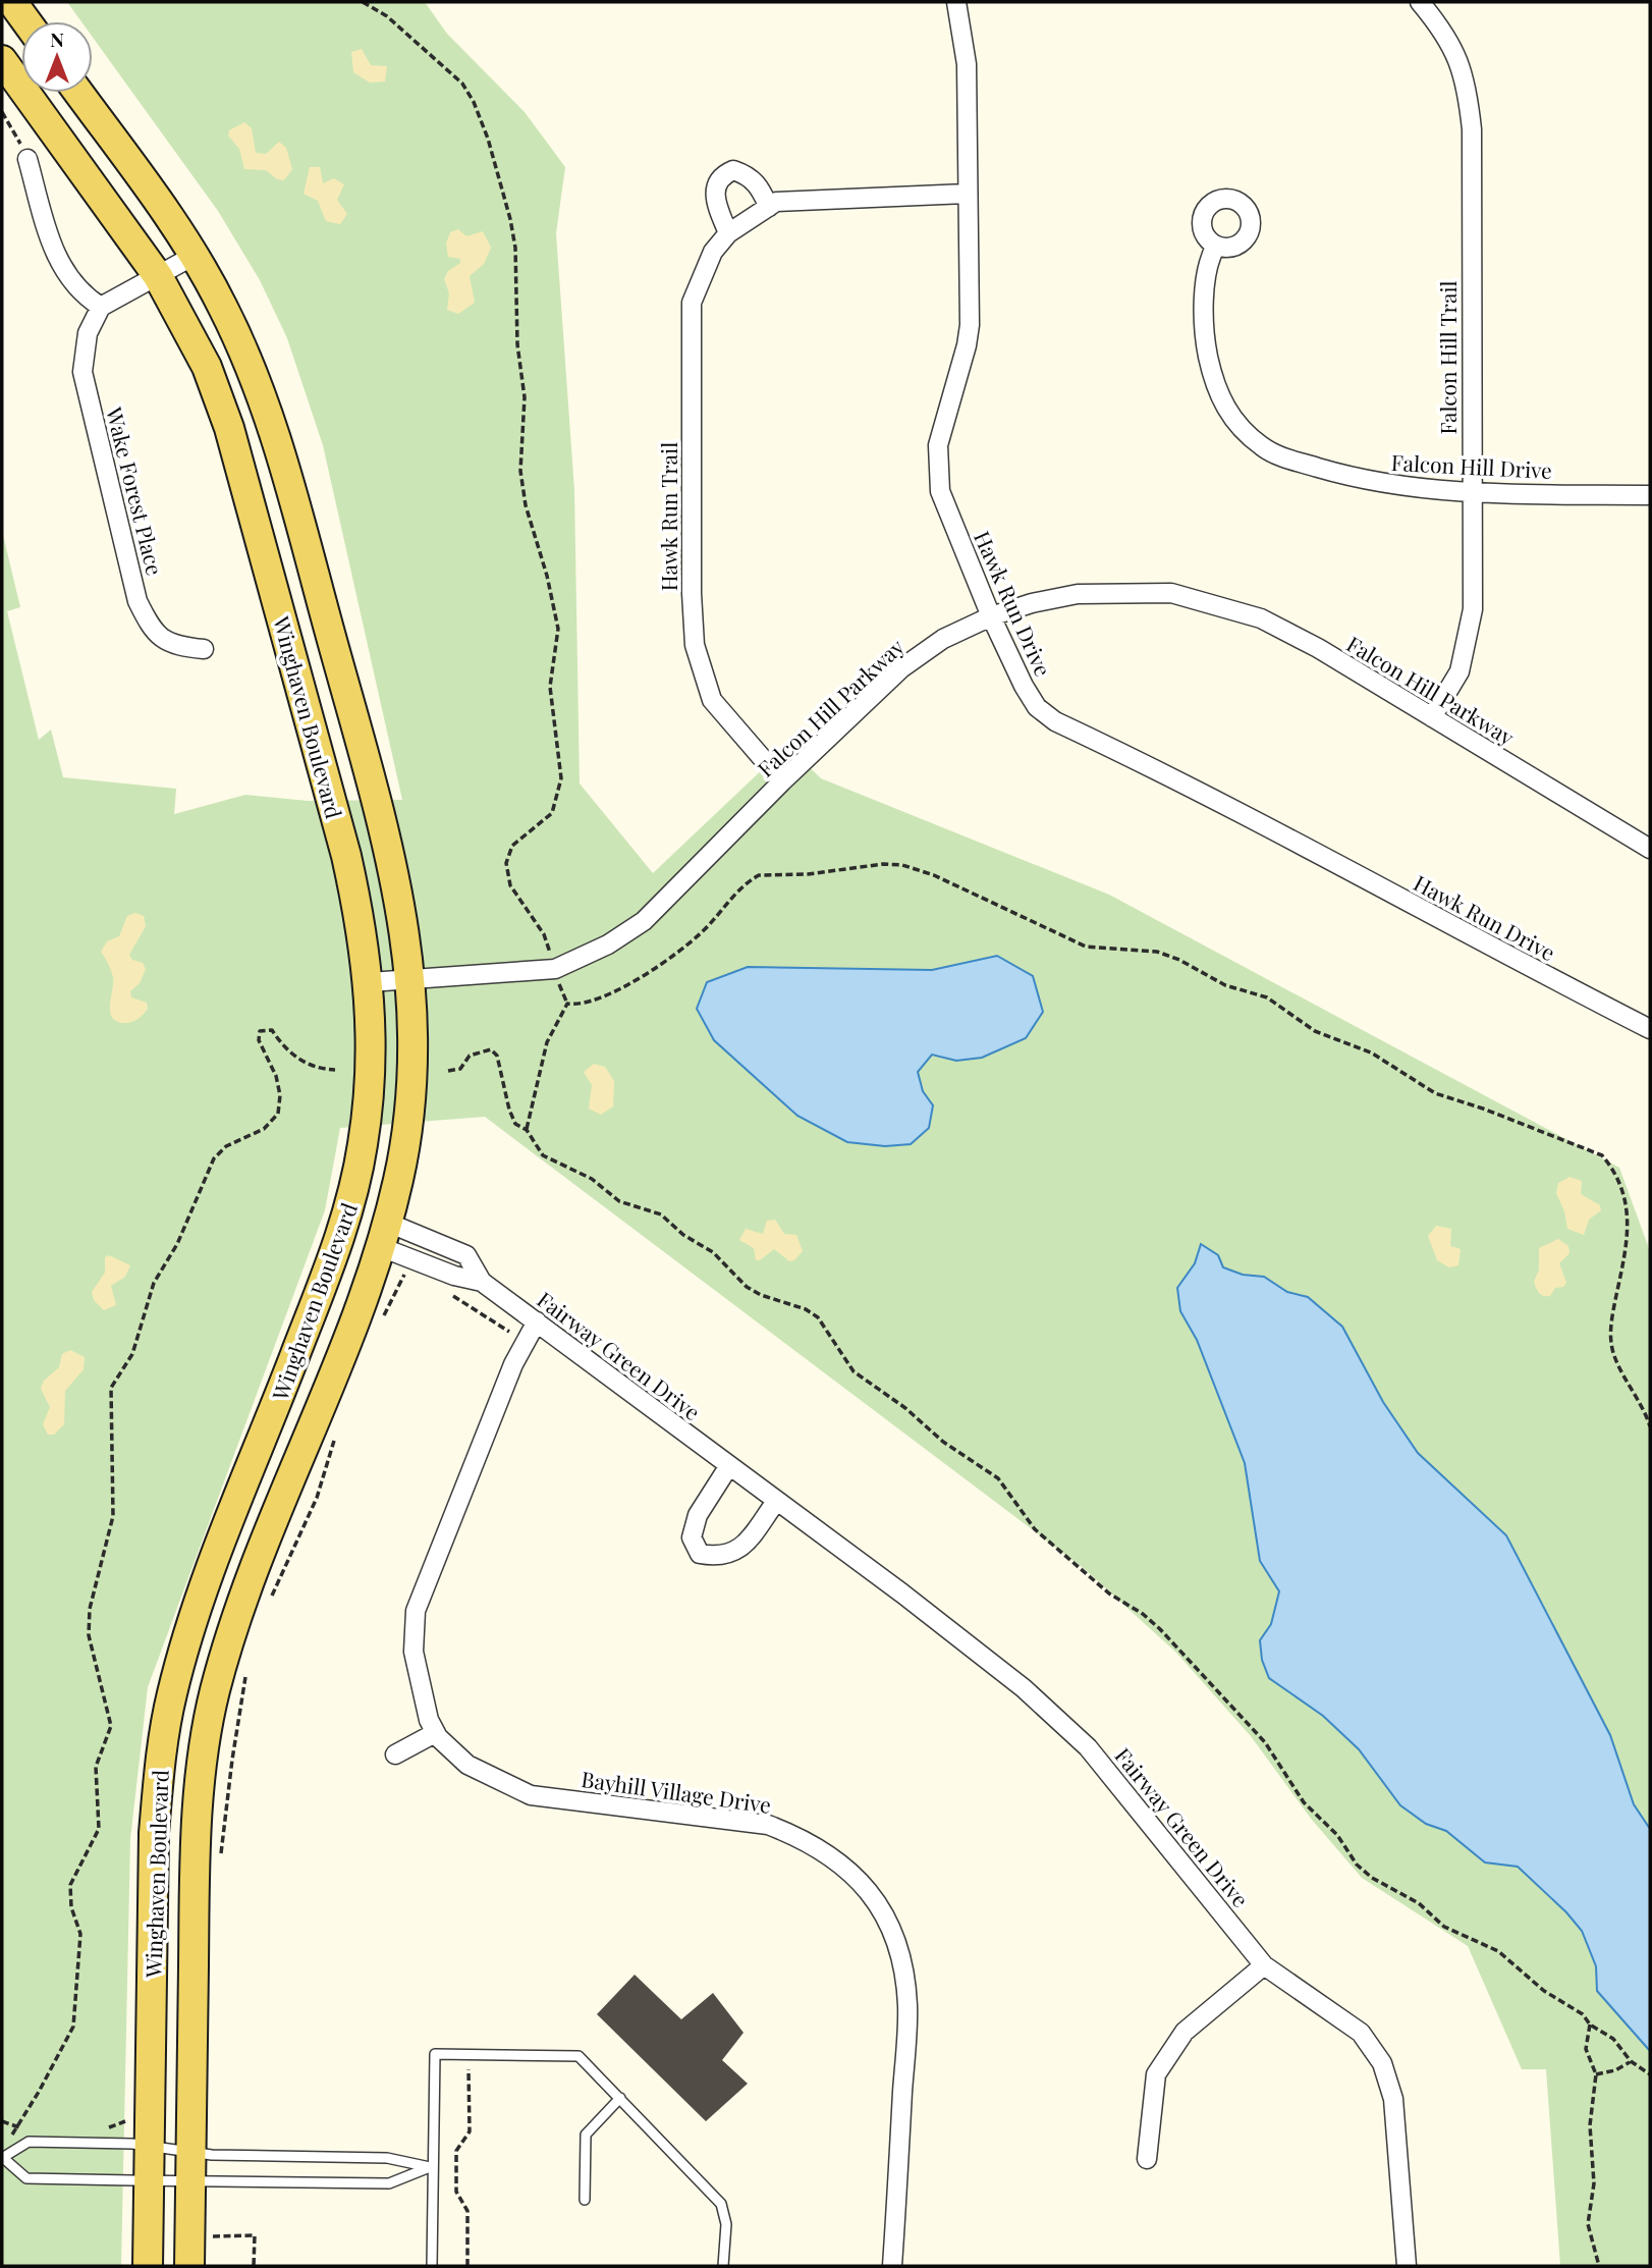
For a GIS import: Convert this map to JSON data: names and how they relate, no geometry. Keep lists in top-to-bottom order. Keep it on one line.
{"streets":{"main road":["Winghaven Boulevard"],"street":["Falcon Hill Trail","Falcon Hill Drive","Wake Forest Place","Hawk Run Trail","Hawk Run Drive","Falcon Hill Parkway","Fairway Green Drive","Bayhill Village Drive"]},"crossings":[["Falcon Hill Trail","Falcon Hill Drive"],["Falcon Hill Trail","Falcon Hill Parkway"],["Hawk Run Trail","Hawk Run Drive"],["Hawk Run Trail","Falcon Hill Parkway"],["Hawk Run Drive","Falcon Hill Parkway"],["Falcon Hill Parkway","Winghaven Boulevard"],["Winghaven Boulevard","Fairway Green Drive"],["Fairway Green Drive","Bayhill Village Drive"]],"north":"top"}
